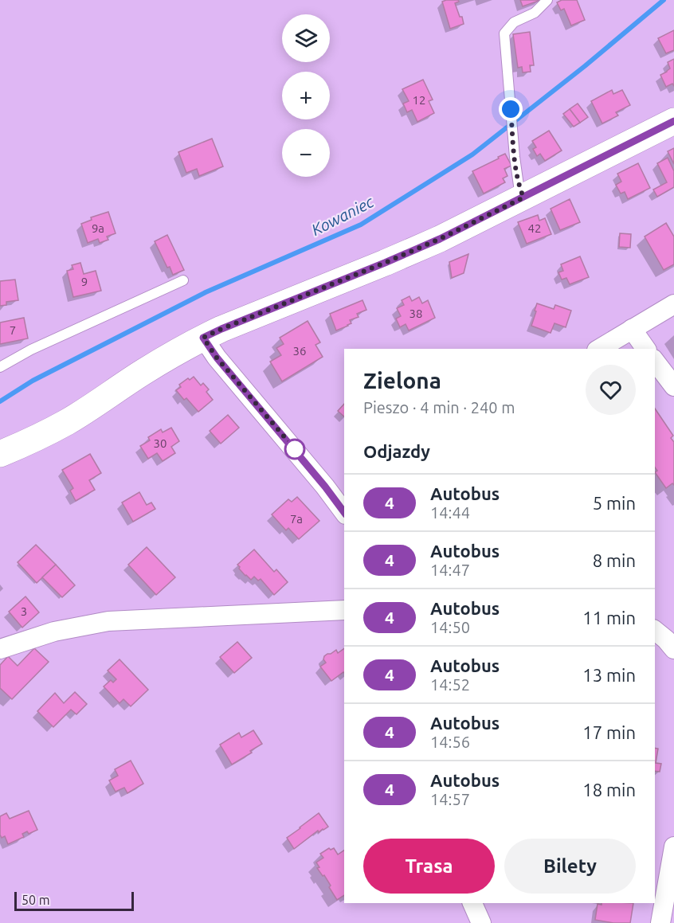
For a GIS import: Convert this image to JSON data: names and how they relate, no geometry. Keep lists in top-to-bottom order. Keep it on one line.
{"water":["Kowaniec"],"lines":["bus line 4"],"house_numbers":["12","9a","42","9","38","7","36","30","7a","3"],"scale_bar":"50 m","page":{"map_buttons":["+","−"],"heading":[["Zielona","Pieszo · 4 min · 240 m"],"Odjazdy"],"list":[{"mark":"4","name":"Autobus","note":"14:44","value":"5 min"},{"mark":"4","name":"Autobus","note":"14:47","value":"8 min"},{"mark":"4","name":"Autobus","note":"14:50","value":"11 min"},{"mark":"4","name":"Autobus","note":"14:52","value":"13 min"},{"mark":"4","name":"Autobus","note":"14:56","value":"17 min"},{"mark":"4","name":"Autobus","note":"14:57","value":"18 min"}],"buttons":["Trasa","Bilety"],"scale":"50 m"}}
